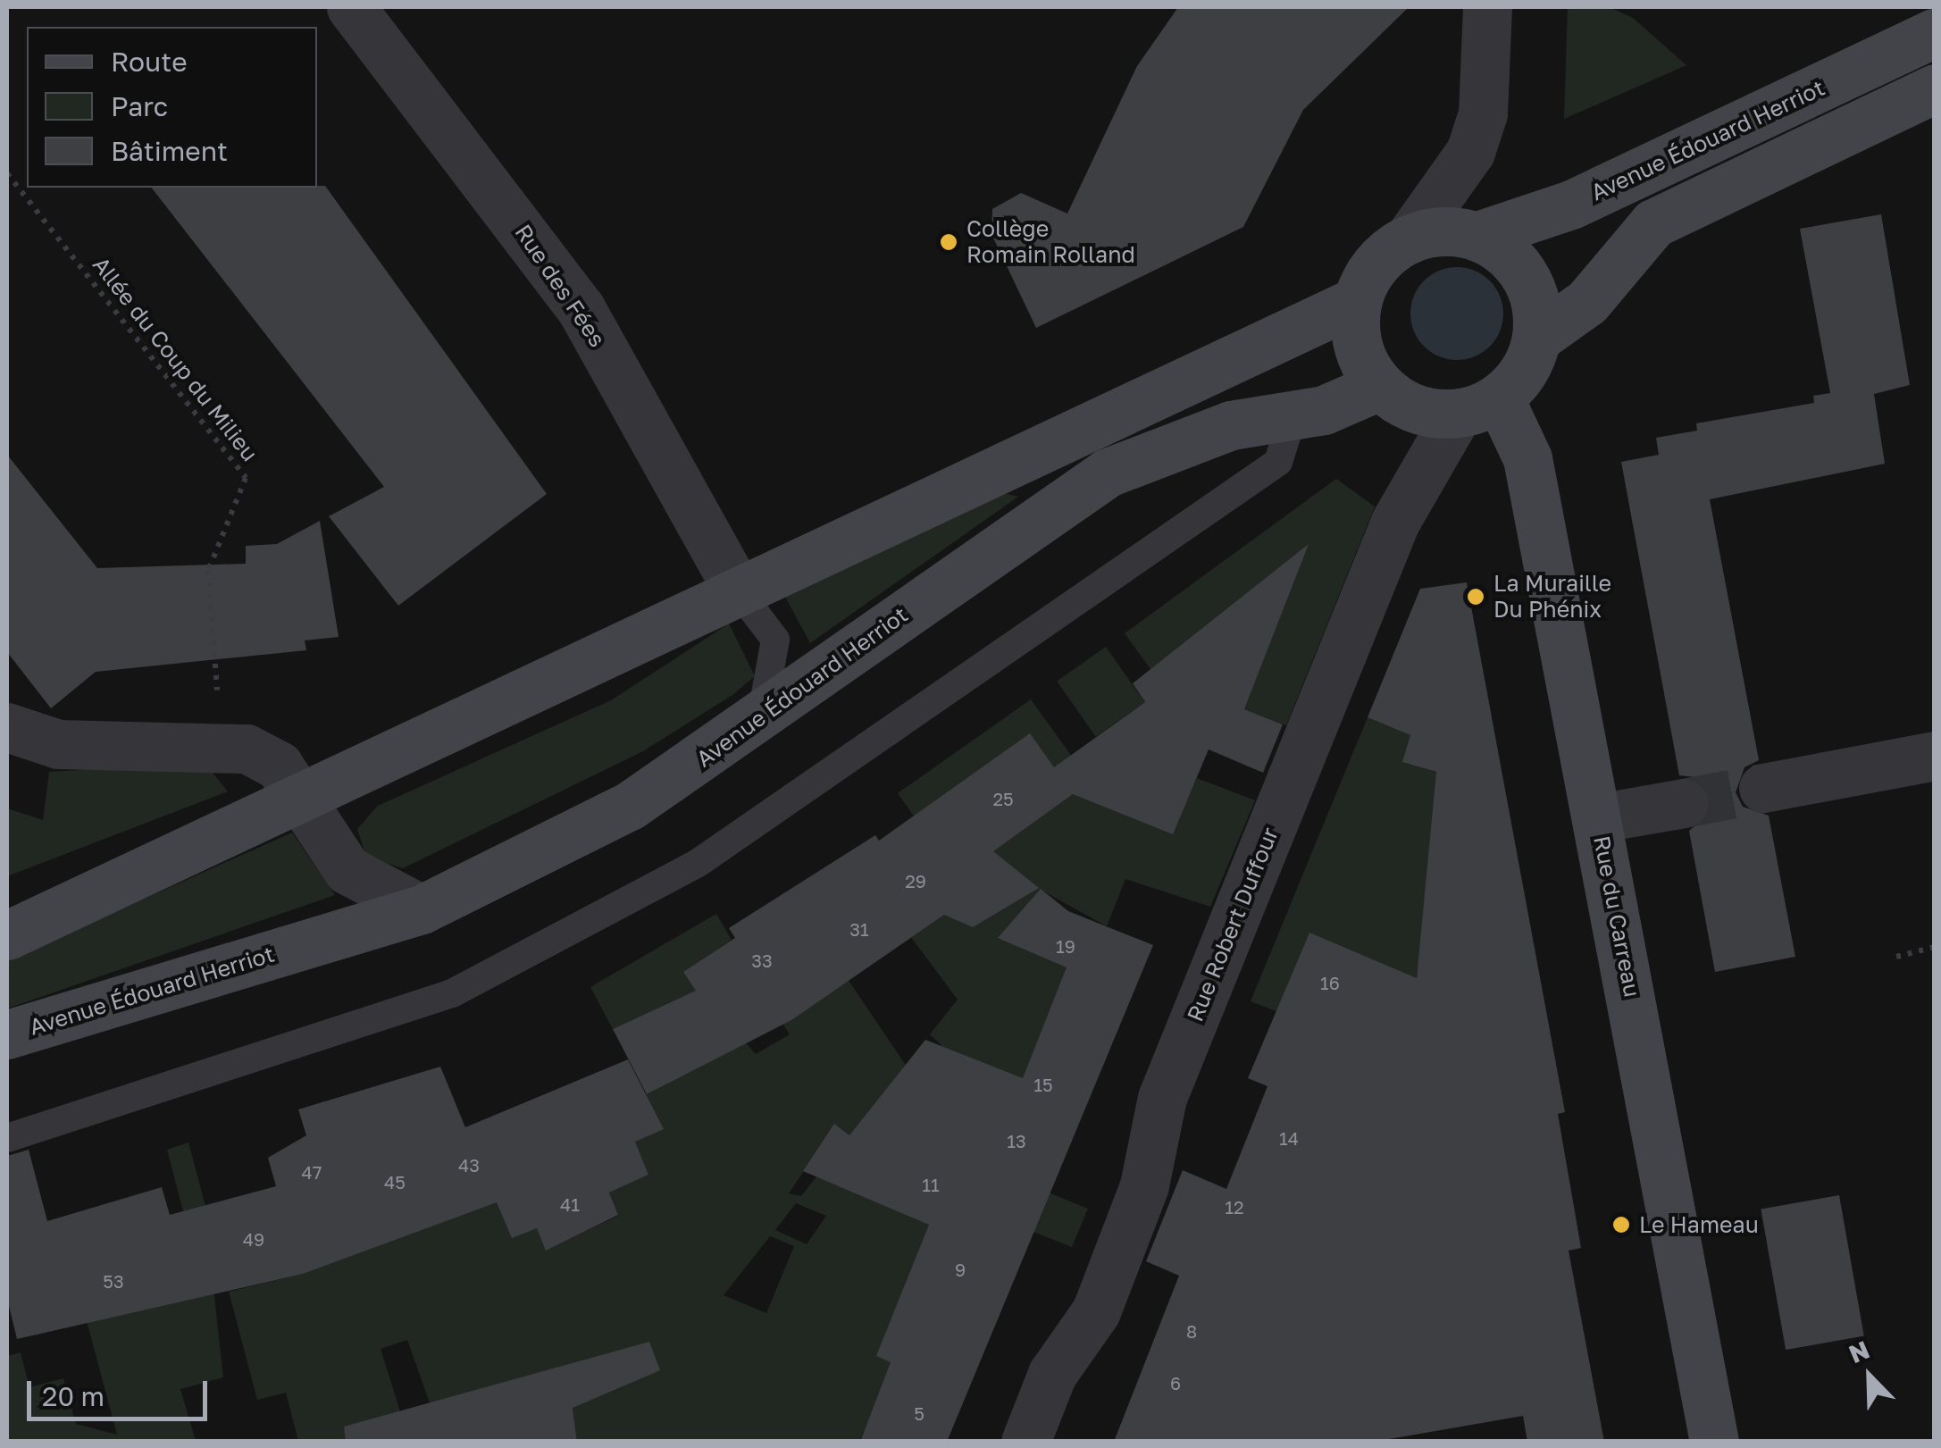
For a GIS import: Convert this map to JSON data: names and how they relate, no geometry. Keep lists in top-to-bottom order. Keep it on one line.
{"streets":{"street":["Avenue Édouard Herriot","Rue des Fées","Rue du Carreau","Rue Robert Duffour"],"path":["Allée du Coup du Milieu"]},"crossings":[["Avenue Édouard Herriot","Rue du Carreau"],["Avenue Édouard Herriot","Rue Robert Duffour"],["Rue du Carreau","Rue Robert Duffour"]],"places":["Collège Romain Rolland","La Muraille Du Phénix","Le Hameau"],"house_numbers":["25","29","31","19","33","16","15","14","13","43","47","45","11","41","12","49","9","53","8","6","5"],"legend":["Route","Parc","Bâtiment"],"scale_bar":"20 m","north":"top left"}
